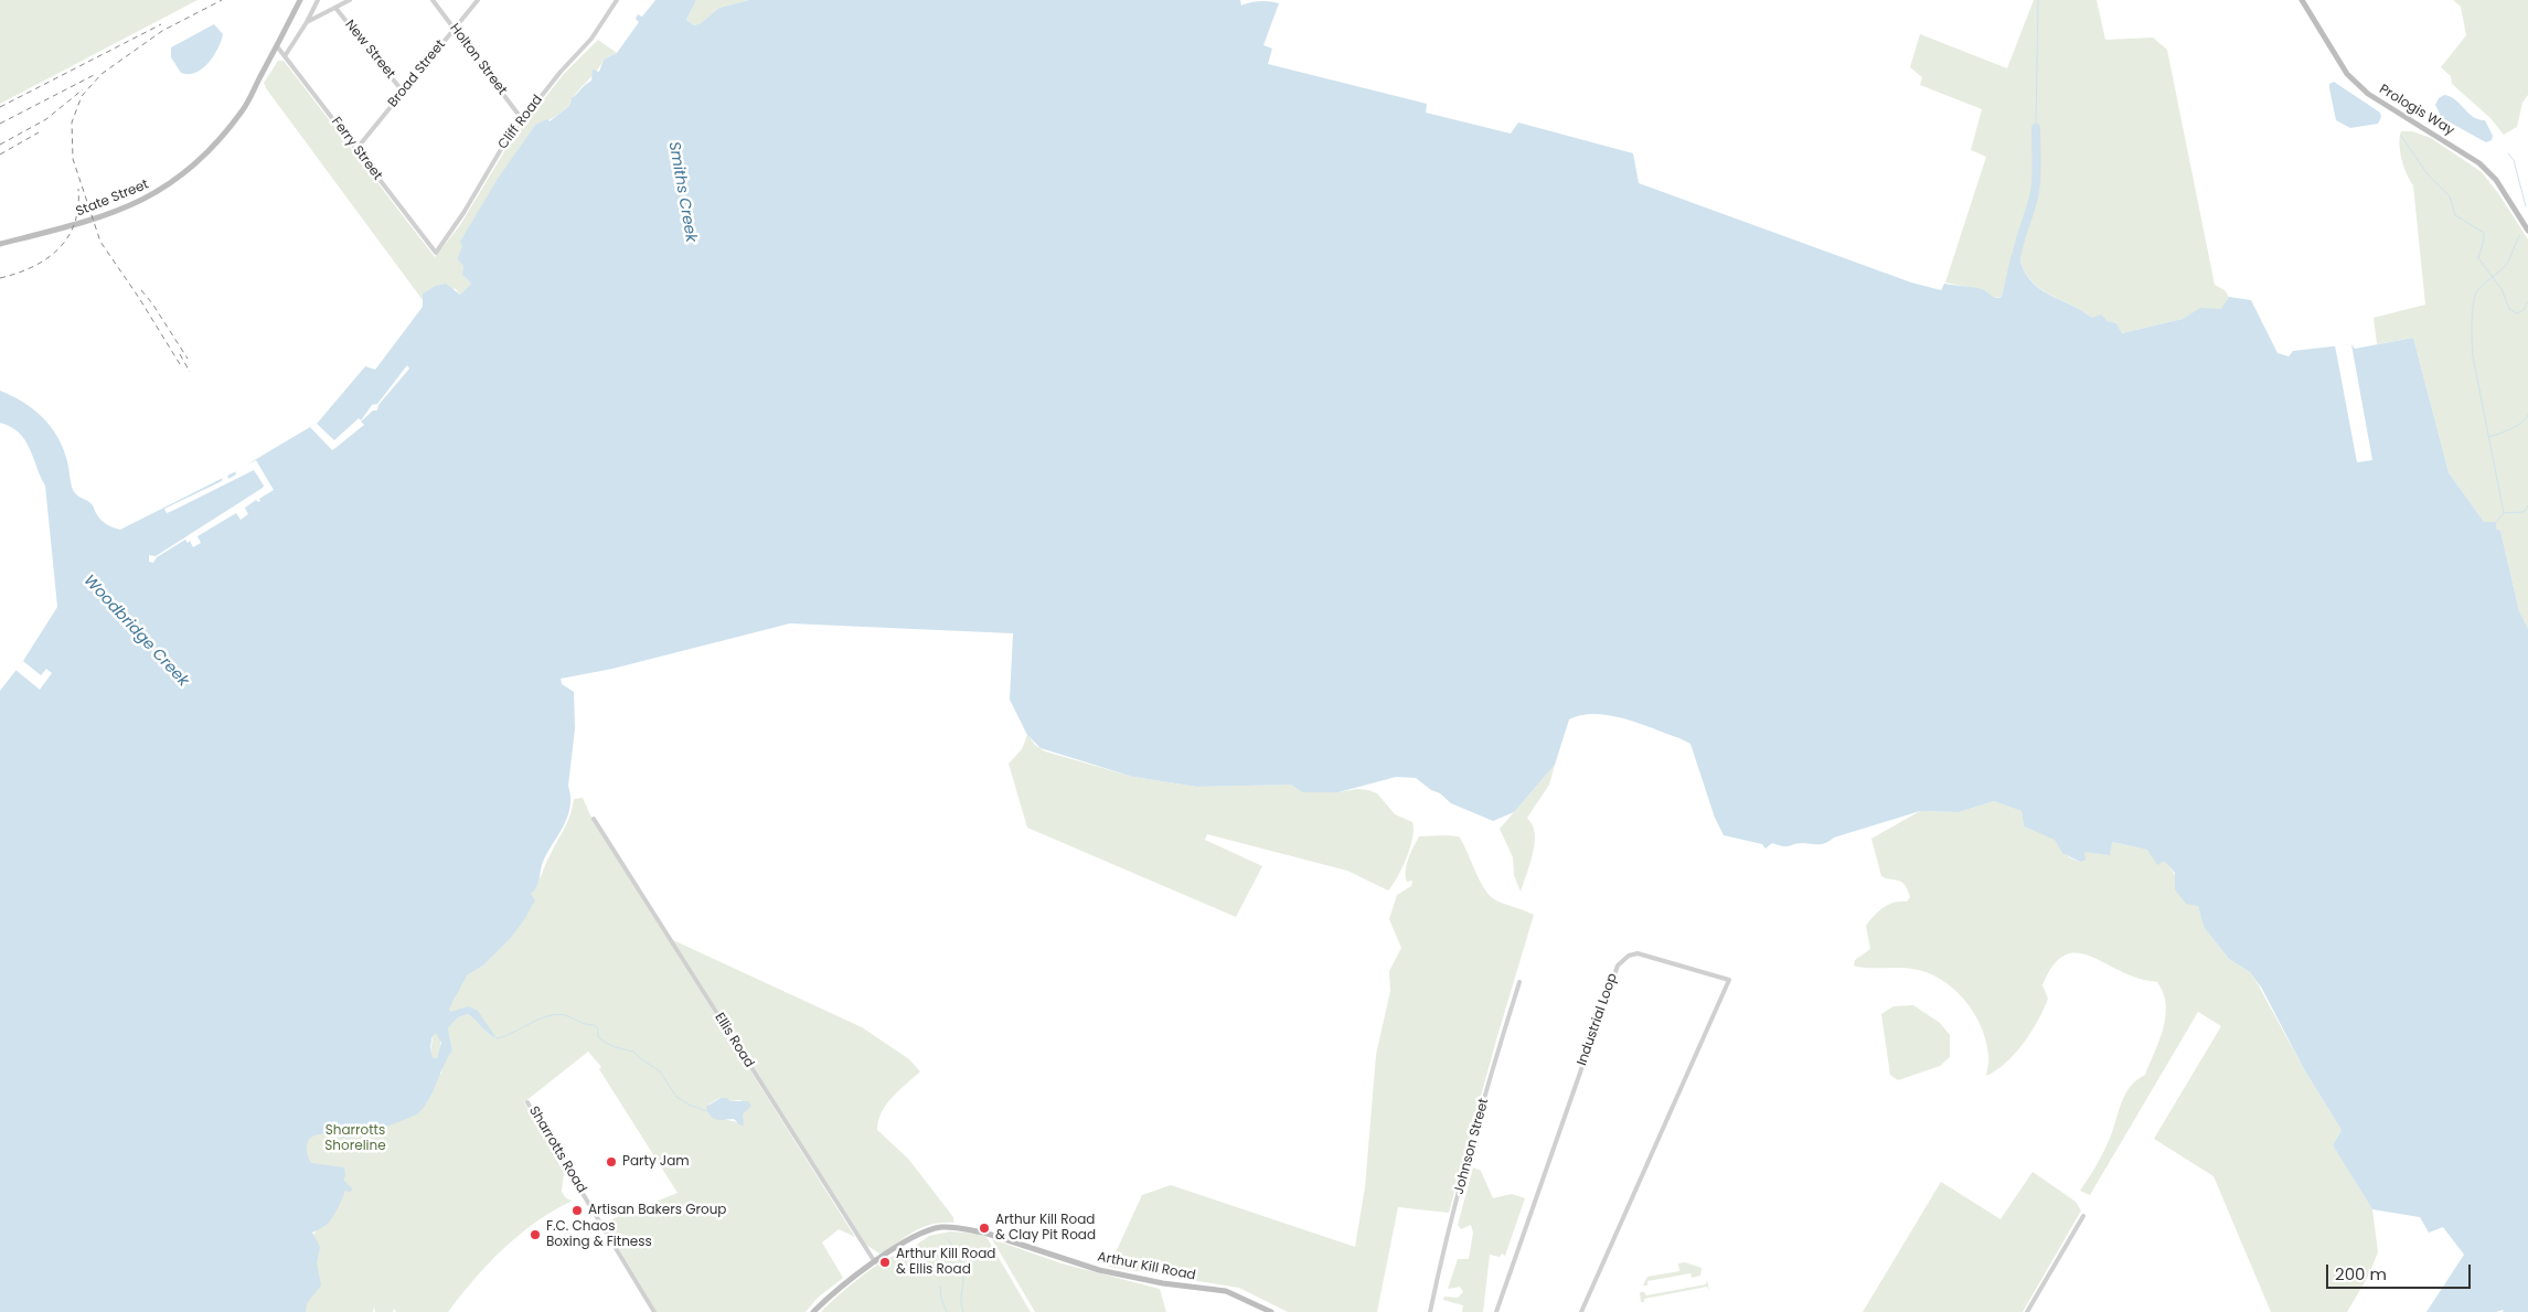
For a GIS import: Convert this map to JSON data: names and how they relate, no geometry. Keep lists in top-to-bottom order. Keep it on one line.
{"streets":{"street":["New Street","Holton Street","Broad Street","Prologis Way","Cliff Road","Ferry Street","State Street","Industrial Loop","Ellis Road","Johnson Street","Sharrotts Road","Arthur Kill Road"]},"crossings":[["New Street","Broad Street"],["Holton Street","Broad Street"],["Holton Street","Cliff Road"],["Broad Street","Ferry Street"],["Cliff Road","Ferry Street"],["Ferry Street","State Street"],["Ellis Road","Arthur Kill Road"]],"water":["Smiths Creek","Woodbridge Creek"],"parks":["Sharrotts Shoreline"],"places":["Party Jam","Artisan Bakers Group","Arthur Kill Road & Clay Pit Road","F.C. Chaos Boxing & Fitness","Arthur Kill Road & Ellis Road"],"scale_bar":"200 m"}
